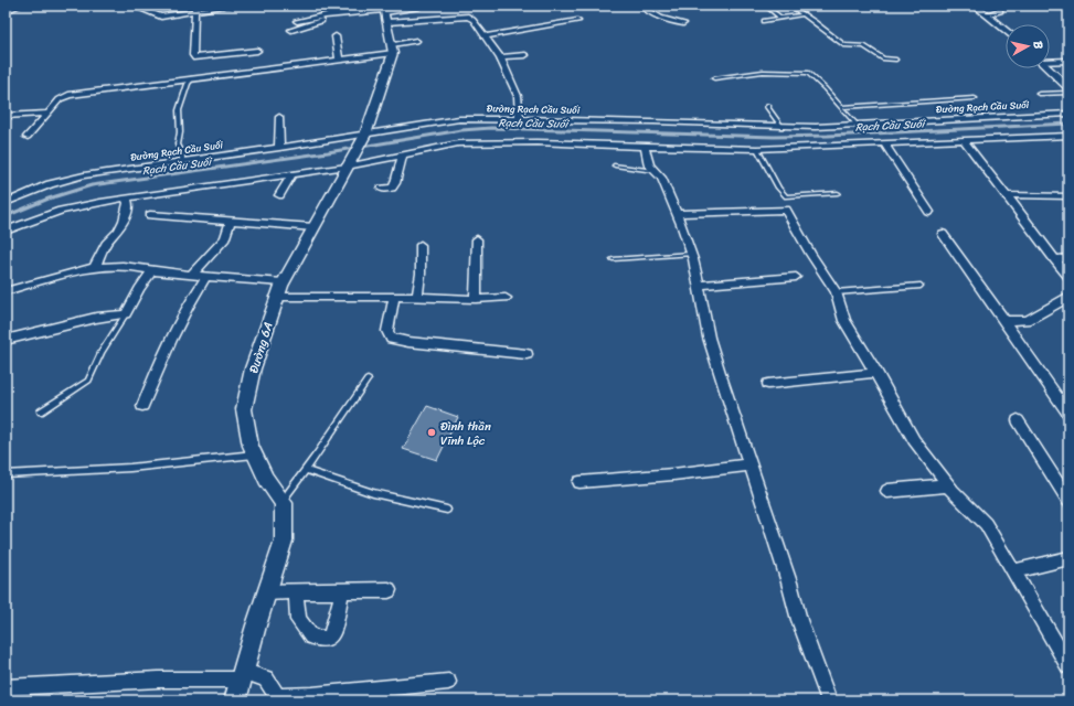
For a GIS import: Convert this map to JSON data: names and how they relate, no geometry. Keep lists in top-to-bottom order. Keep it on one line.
{"streets":{"street":["Đường Rạch Cầu Suối","Đường 6A"]},"crossings":[["Đường Rạch Cầu Suối","Đường 6A"]],"water":["Rạch Cầu Suối"],"places":["Đình thần Vĩnh Lộc"],"north":"right"}
